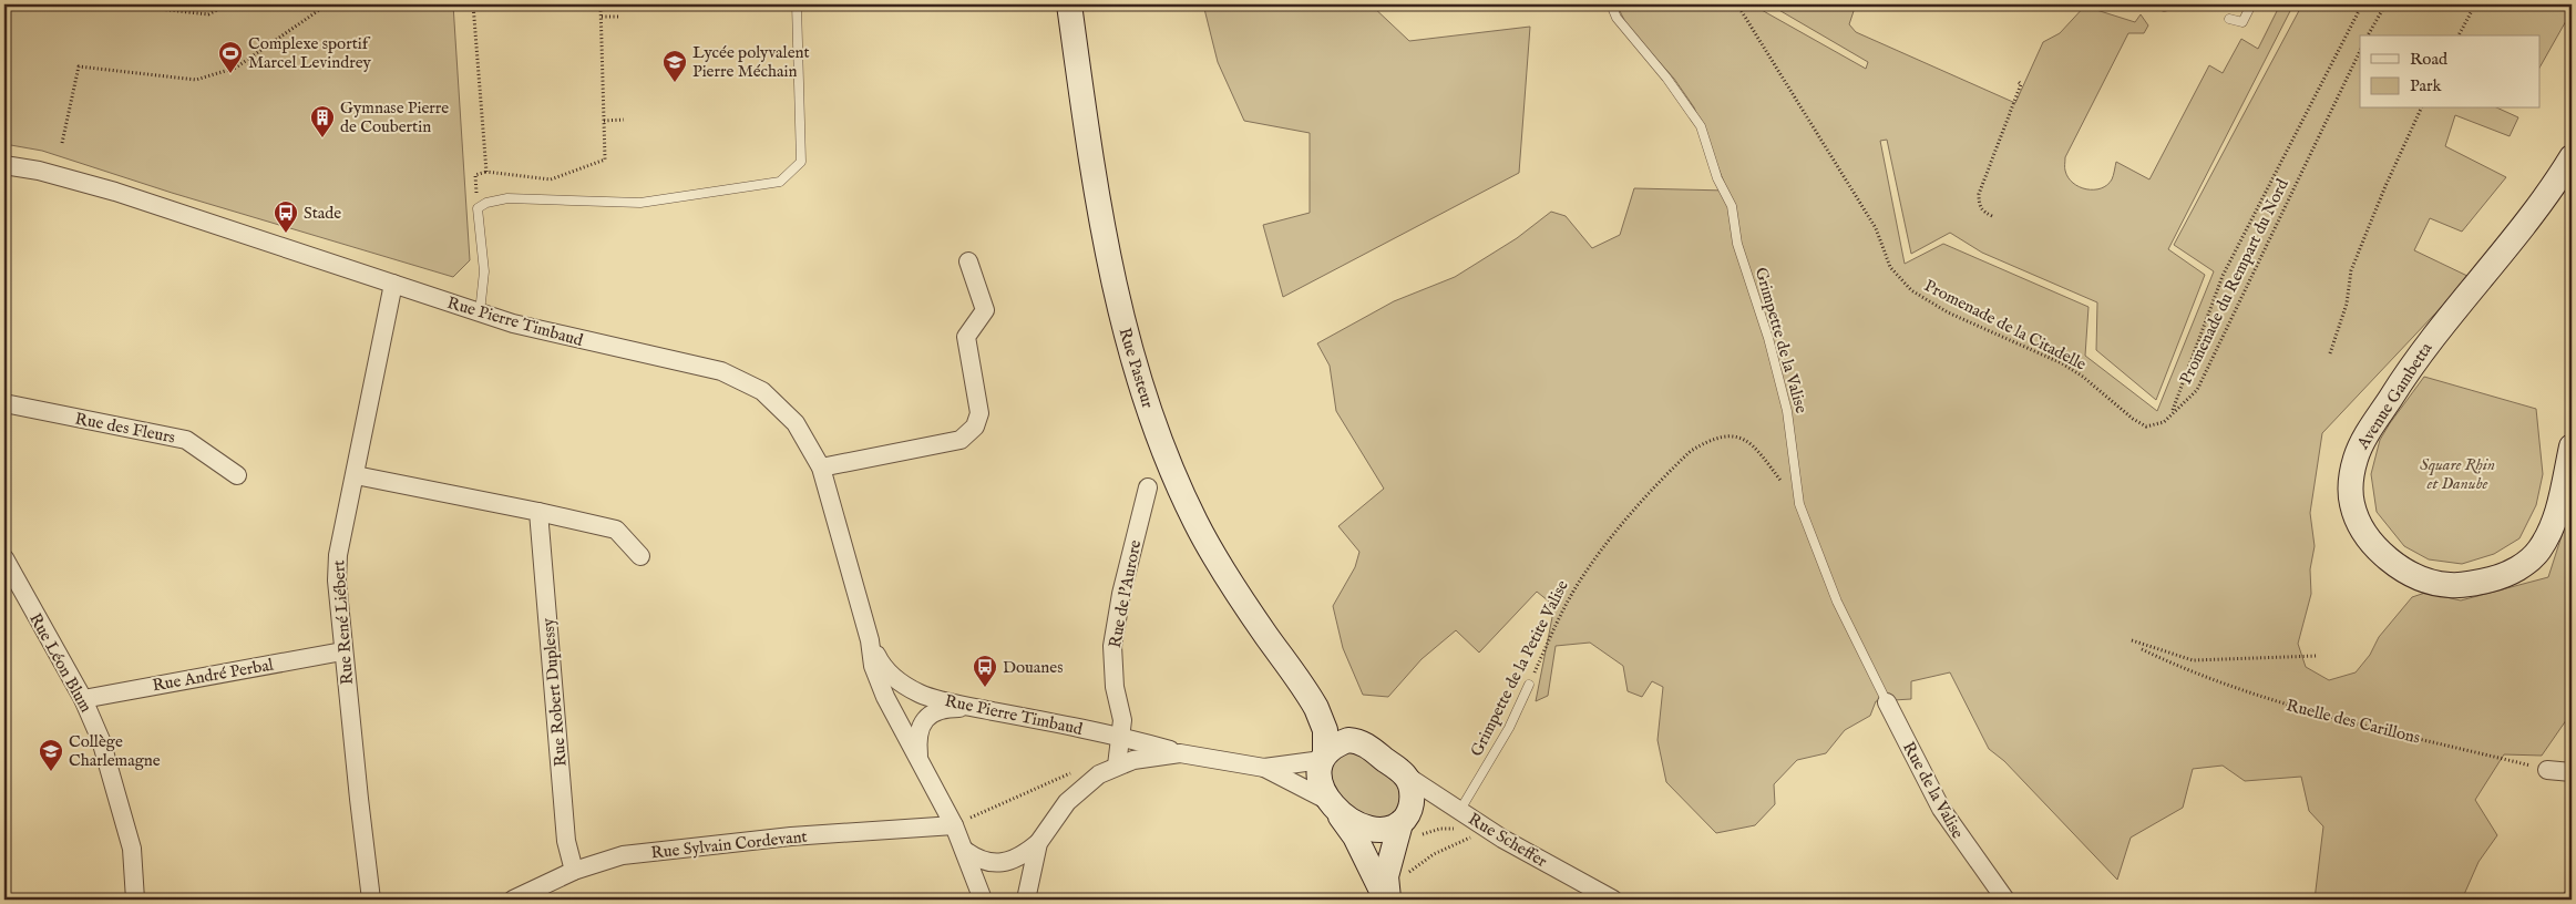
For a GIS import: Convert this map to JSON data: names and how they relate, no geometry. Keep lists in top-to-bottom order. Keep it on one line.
{"streets":{"main road":["Rue Pasteur","Avenue Gambetta"],"street":["Rue Pierre Timbaud","Rue des Fleurs","Rue de l'Aurore","Rue René Liébert","Rue Léon Blum","Rue André Perbal","Rue Robert Duplessy","Rue de la Valise","Rue Scheffer","Rue Sylvain Cordevant"],"lane":["Grimpette de la Valise","Grimpette de la Petite Valise"],"path":["Promenade du Rempart du Nord","Promenade de la Citadelle","Ruelle des Carillons"]},"crossings":[["Promenade du Rempart du Nord","Promenade de la Citadelle"],["Rue Pierre Timbaud","Rue de l'Aurore"],["Rue Pierre Timbaud","Rue René Liébert"],["Rue Pierre Timbaud","Rue Sylvain Cordevant"],["Grimpette de la Valise","Grimpette de la Petite Valise"],["Grimpette de la Valise","Rue de la Valise"],["Rue Pasteur","Rue Scheffer"],["Rue René Liébert","Rue André Perbal"],["Rue Léon Blum","Rue André Perbal"],["Grimpette de la Petite Valise","Rue Scheffer"],["Rue Robert Duplessy","Rue Sylvain Cordevant"]],"parks":["Square Rhin et Danube"],"places":{"sports":["Complexe sportif Marcel Levindrey"],"school or university":["Lycée polyvalent Pierre Méchain","Collège Charlemagne"],"building":["Gymnase Pierre de Coubertin"],"bus stop":["Stade","Douanes"]},"legend":["Road","Park"]}
